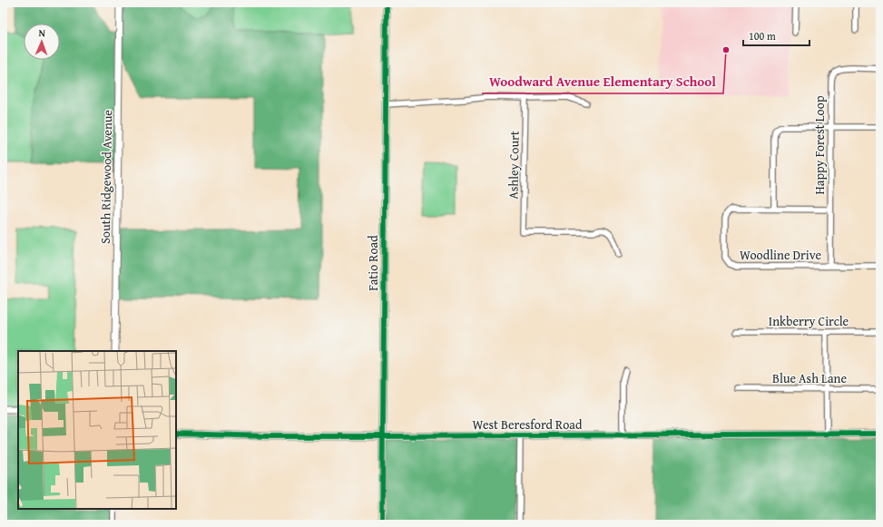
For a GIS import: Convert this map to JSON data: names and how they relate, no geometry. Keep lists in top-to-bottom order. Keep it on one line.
{"streets":{"street":["Happy Forest Loop","Ashley Court","South Ridgewood Avenue","Woodline Drive","Fatio Road","Inkberry Circle","Blue Ash Lane","West Beresford Road"]},"crossings":[["Happy Forest Loop","Woodline Drive"],["Fatio Road","West Beresford Road"]],"places":["Woodward Avenue Elementary School"],"scale_bar":"100 m","north":"top"}
